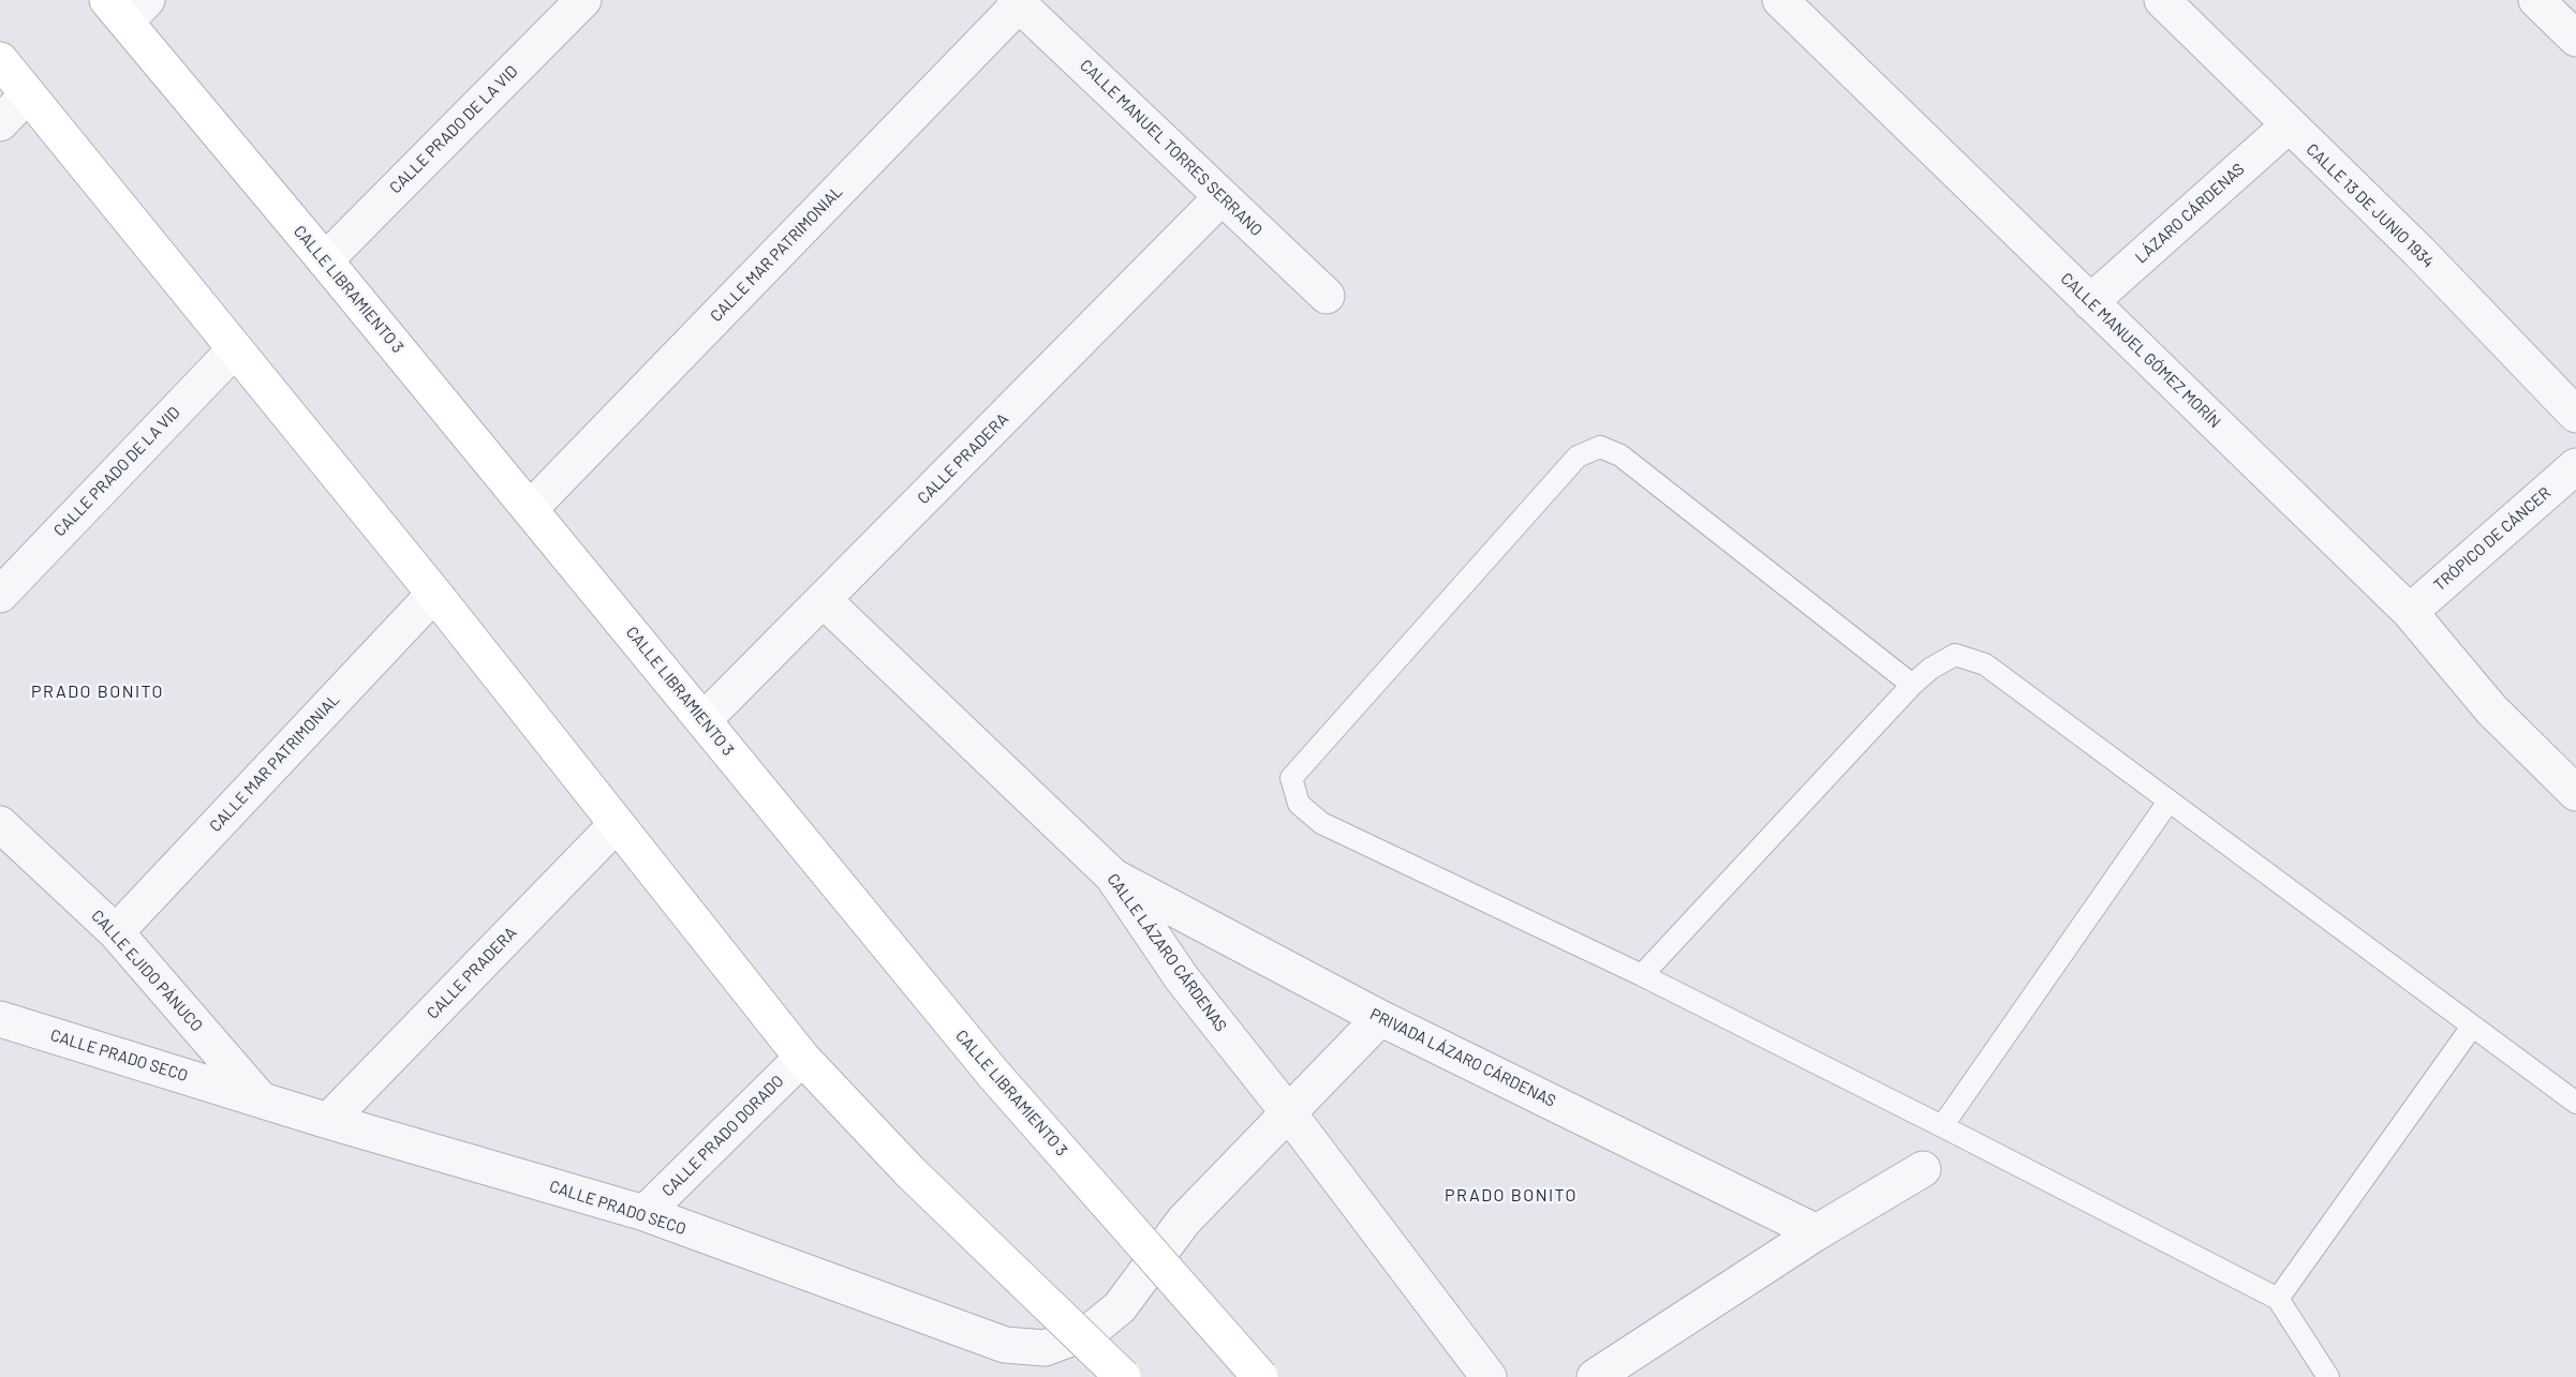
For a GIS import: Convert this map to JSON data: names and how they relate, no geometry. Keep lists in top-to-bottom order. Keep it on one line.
{"streets":{"street":["CALLE PRADO DE LA VID","CALLE MANUEL TORRES SERRANO","CALLE 13 DE JUNIO 1934","LÁZARO CÁRDENAS","CALLE MAR PATRIMONIAL","CALLE LIBRAMIENTO 3","CALLE MANUEL GÓMEZ MORÍN","CALLE PRADERA","TRÓPICO DE CÁNCER","CALLE LÁZARO CÁRDENAS","CALLE EJIDO PÁNUCO","CALLE PRADO SECO","PRIVADA LÁZARO CÁRDENAS","CALLE PRADO DORADO"]},"crossings":[["CALLE PRADO DE LA VID","CALLE LIBRAMIENTO 3"],["CALLE MANUEL TORRES SERRANO","CALLE MAR PATRIMONIAL"],["CALLE MANUEL TORRES SERRANO","CALLE PRADERA"],["CALLE 13 DE JUNIO 1934","LÁZARO CÁRDENAS"],["LÁZARO CÁRDENAS","CALLE MANUEL GÓMEZ MORÍN"],["CALLE MAR PATRIMONIAL","CALLE LIBRAMIENTO 3"],["CALLE MAR PATRIMONIAL","CALLE EJIDO PÁNUCO"],["CALLE LIBRAMIENTO 3","CALLE PRADERA"],["CALLE MANUEL GÓMEZ MORÍN","TRÓPICO DE CÁNCER"],["CALLE PRADERA","CALLE LÁZARO CÁRDENAS"],["CALLE PRADERA","CALLE PRADO SECO"],["CALLE LÁZARO CÁRDENAS","CALLE PRADO SECO"],["CALLE LÁZARO CÁRDENAS","PRIVADA LÁZARO CÁRDENAS"],["CALLE EJIDO PÁNUCO","CALLE PRADO SECO"],["CALLE PRADO SECO","PRIVADA LÁZARO CÁRDENAS"],["CALLE PRADO SECO","CALLE PRADO DORADO"]],"districts":["PRADO BONITO","PRADO BONITO"]}
